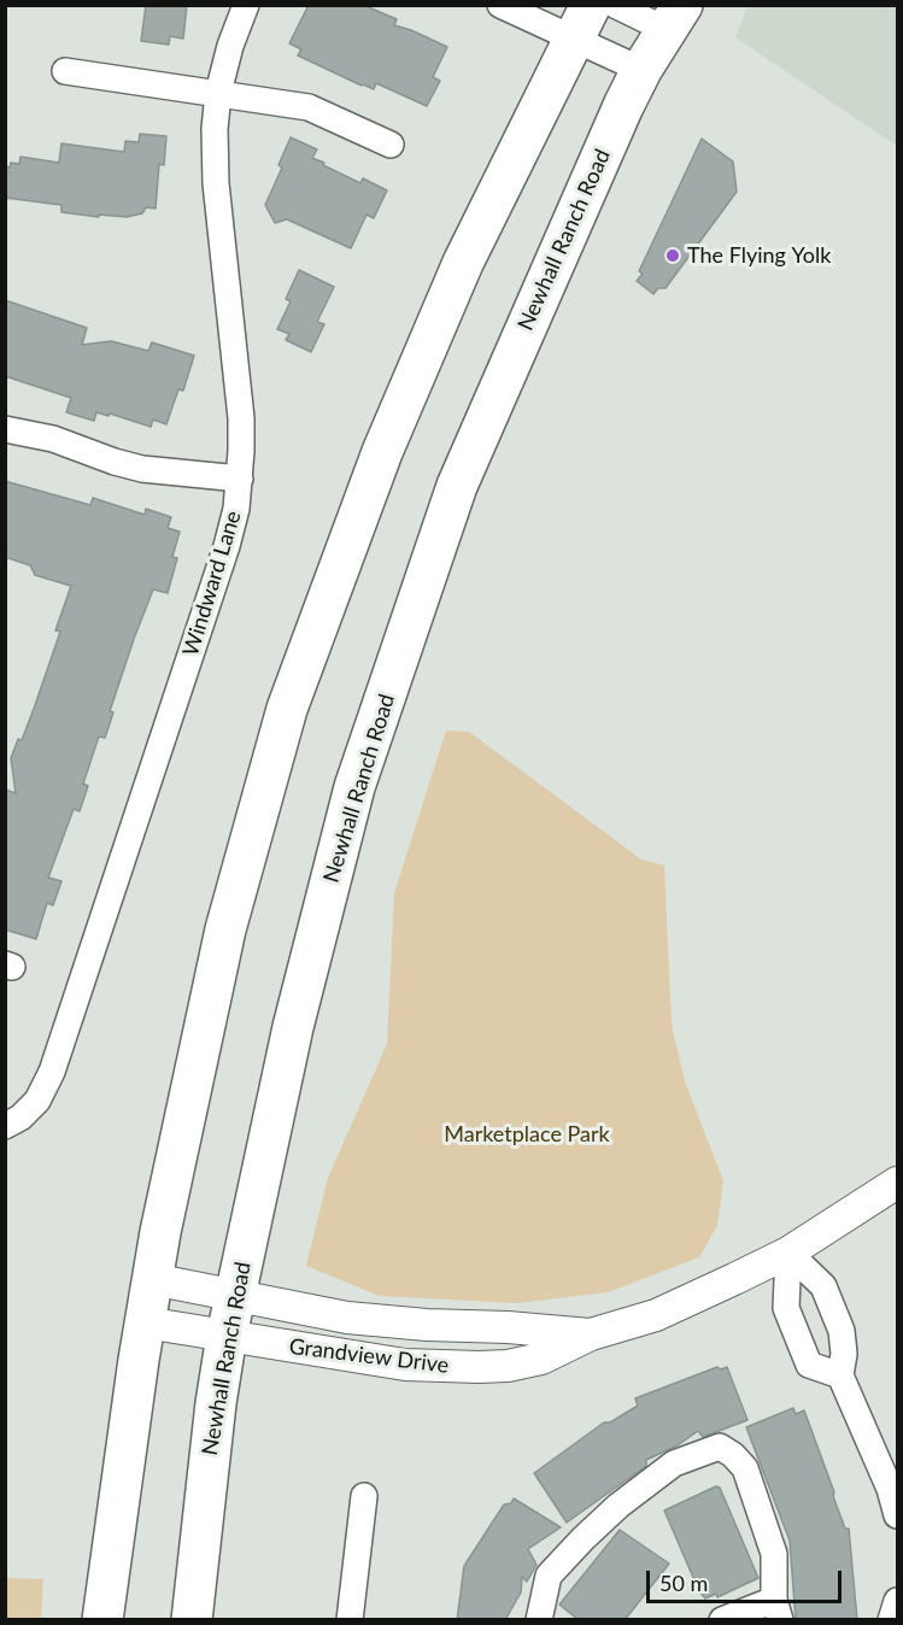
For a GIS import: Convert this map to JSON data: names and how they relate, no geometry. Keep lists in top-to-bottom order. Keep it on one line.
{"streets":{"main road":["Newhall Ranch Road"],"street":["Windward Lane","Grandview Drive"]},"crossings":[["Newhall Ranch Road","Grandview Drive"]],"parks":["Marketplace Park"],"places":["The Flying Yolk"],"scale_bar":"50 m"}
